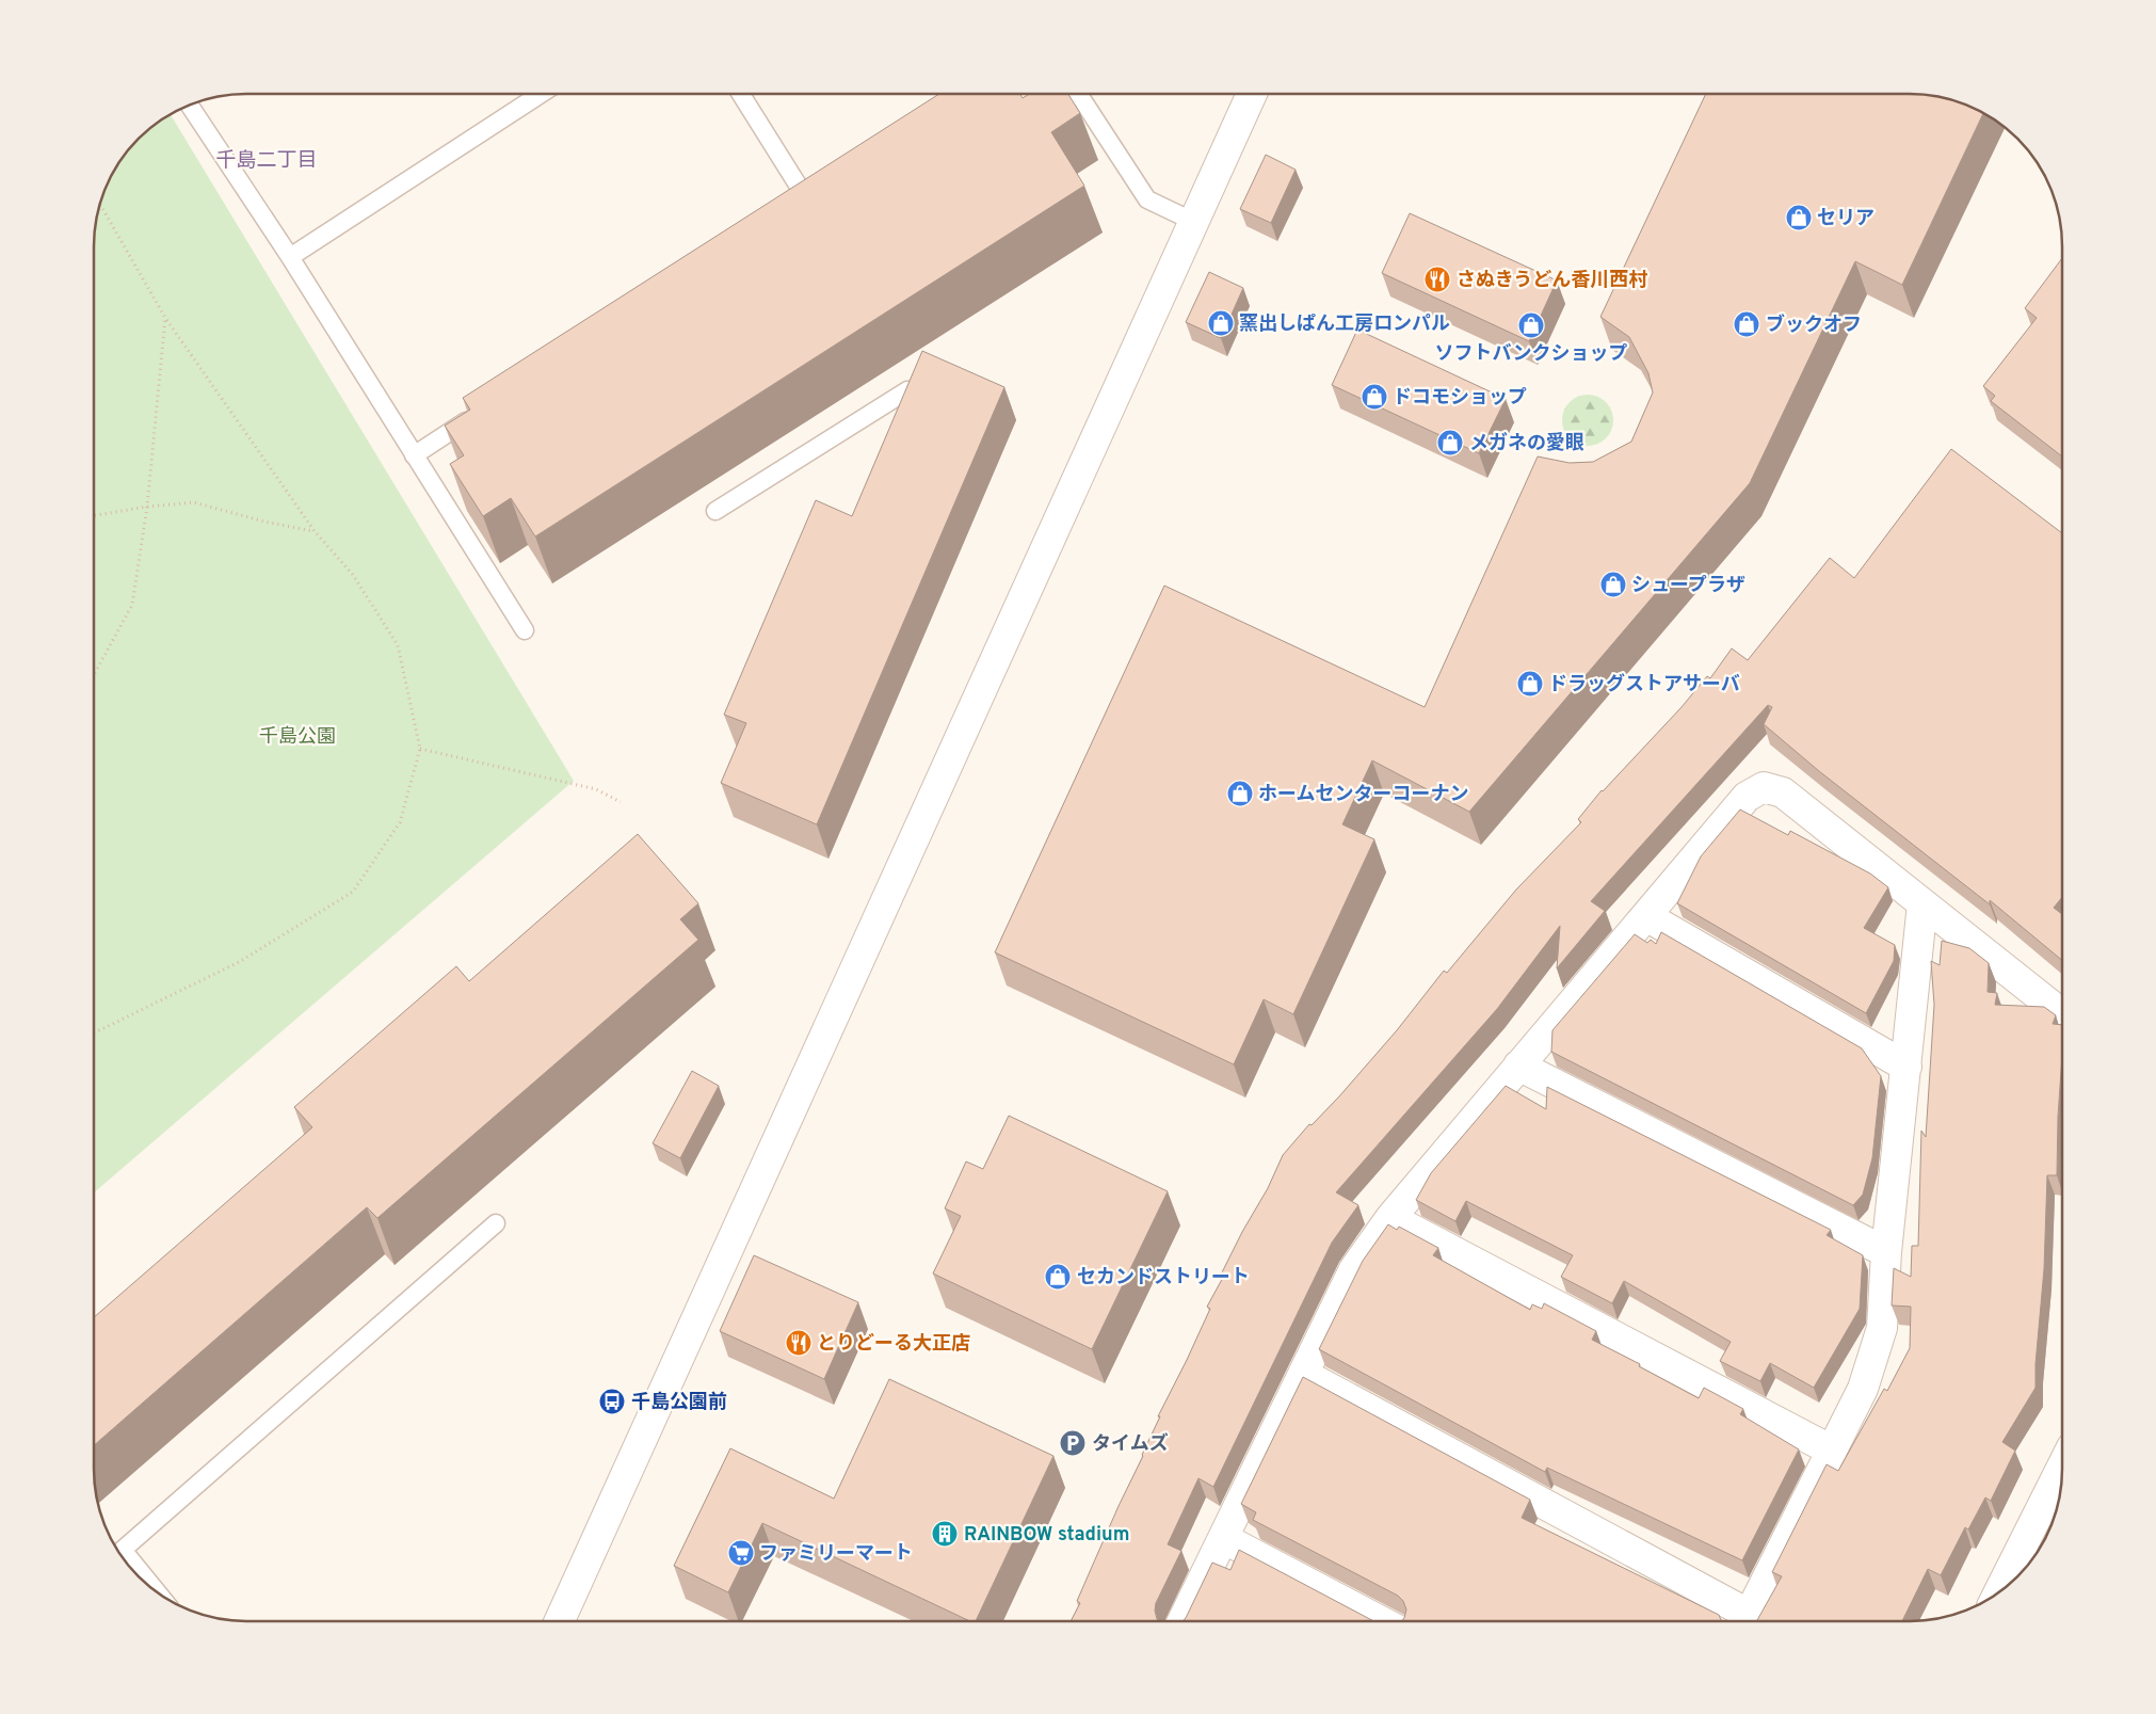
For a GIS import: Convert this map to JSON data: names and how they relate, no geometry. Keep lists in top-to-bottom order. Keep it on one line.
{"districts":["千島二丁目"],"parks":["千島公園"],"places":{"shop":["セリア","窯出しぱん工房ロンパル","ブックオフ","ソフトバンクショップ","ドコモショップ","メガネの愛眼","シュープラザ","ドラッグストアサーバ","ホームセンターコーナン","セカンドストリート"],"restaurant":["さぬきうどん香川西村","とりどーる大正店"],"bus stop":["千島公園前"],"parking":["タイムズ"],"building":["RAINBOW stadium"],"supermarket":["ファミリーマート"]}}
